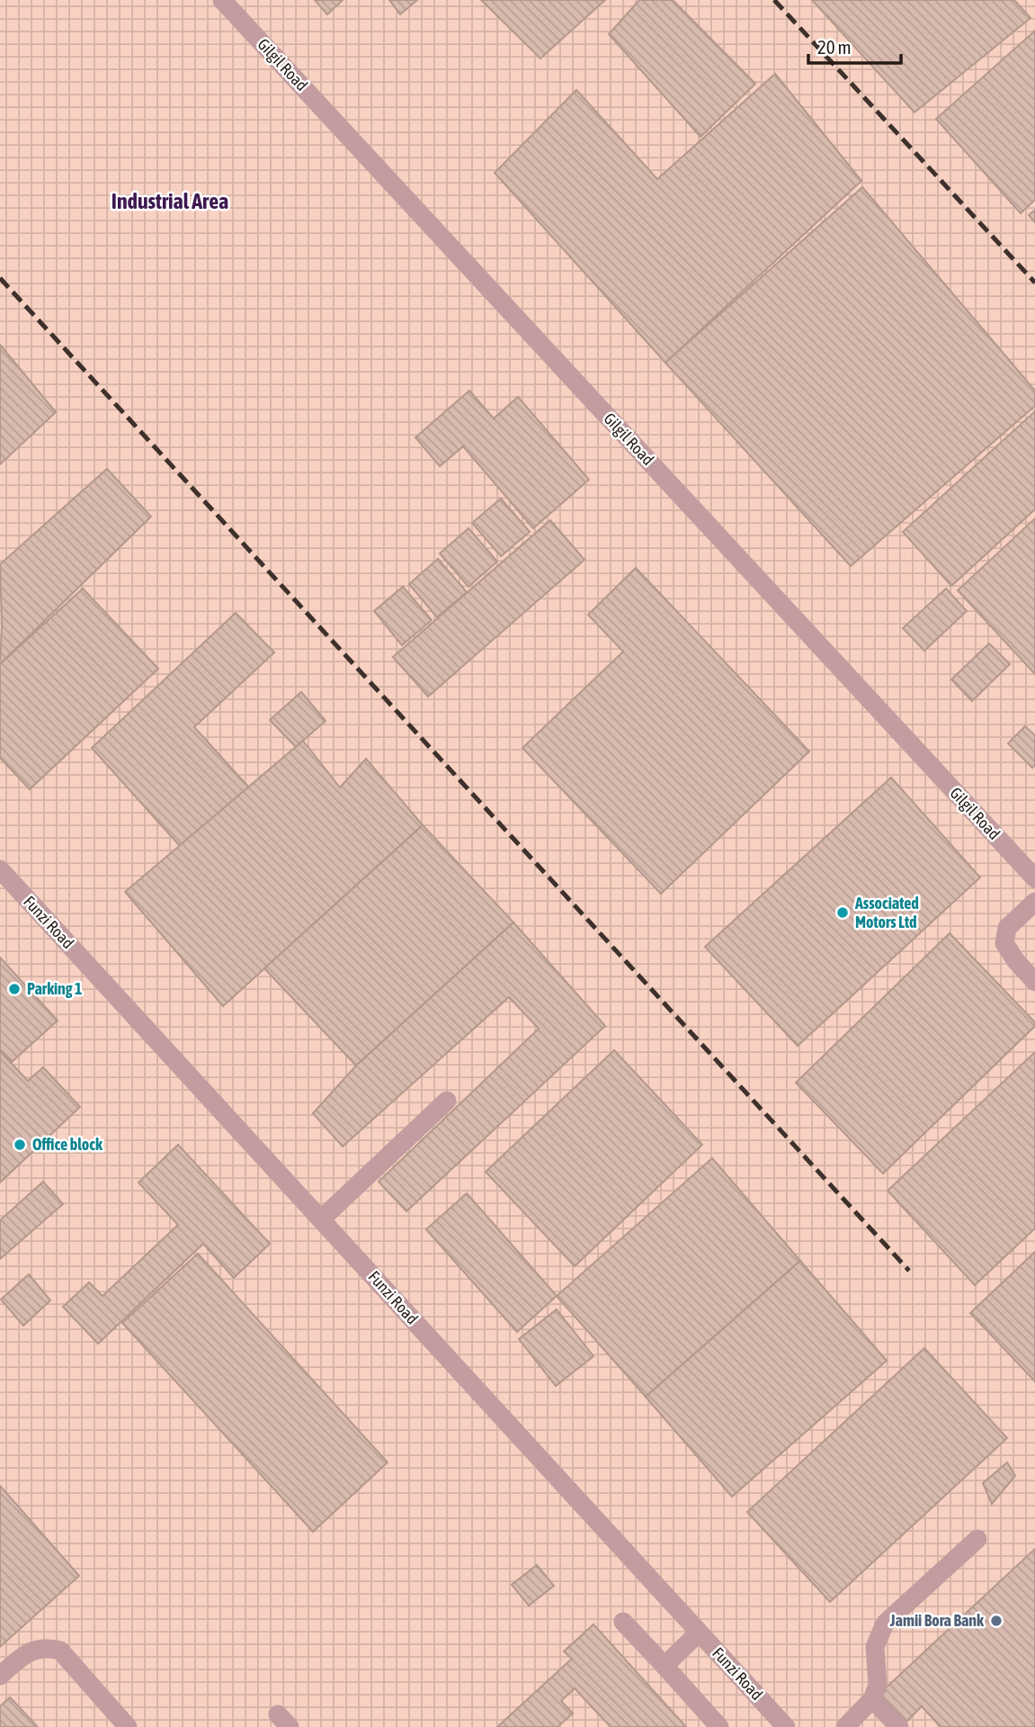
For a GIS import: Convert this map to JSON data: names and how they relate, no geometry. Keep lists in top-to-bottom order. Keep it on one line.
{"streets":{"lane":["Gilgil Road","Funzi Road"]},"districts":["Industrial Area"],"places":["Associated Motors Ltd","Parking 1","Office block","Jamii Bora Bank"],"scale_bar":"20 m"}
